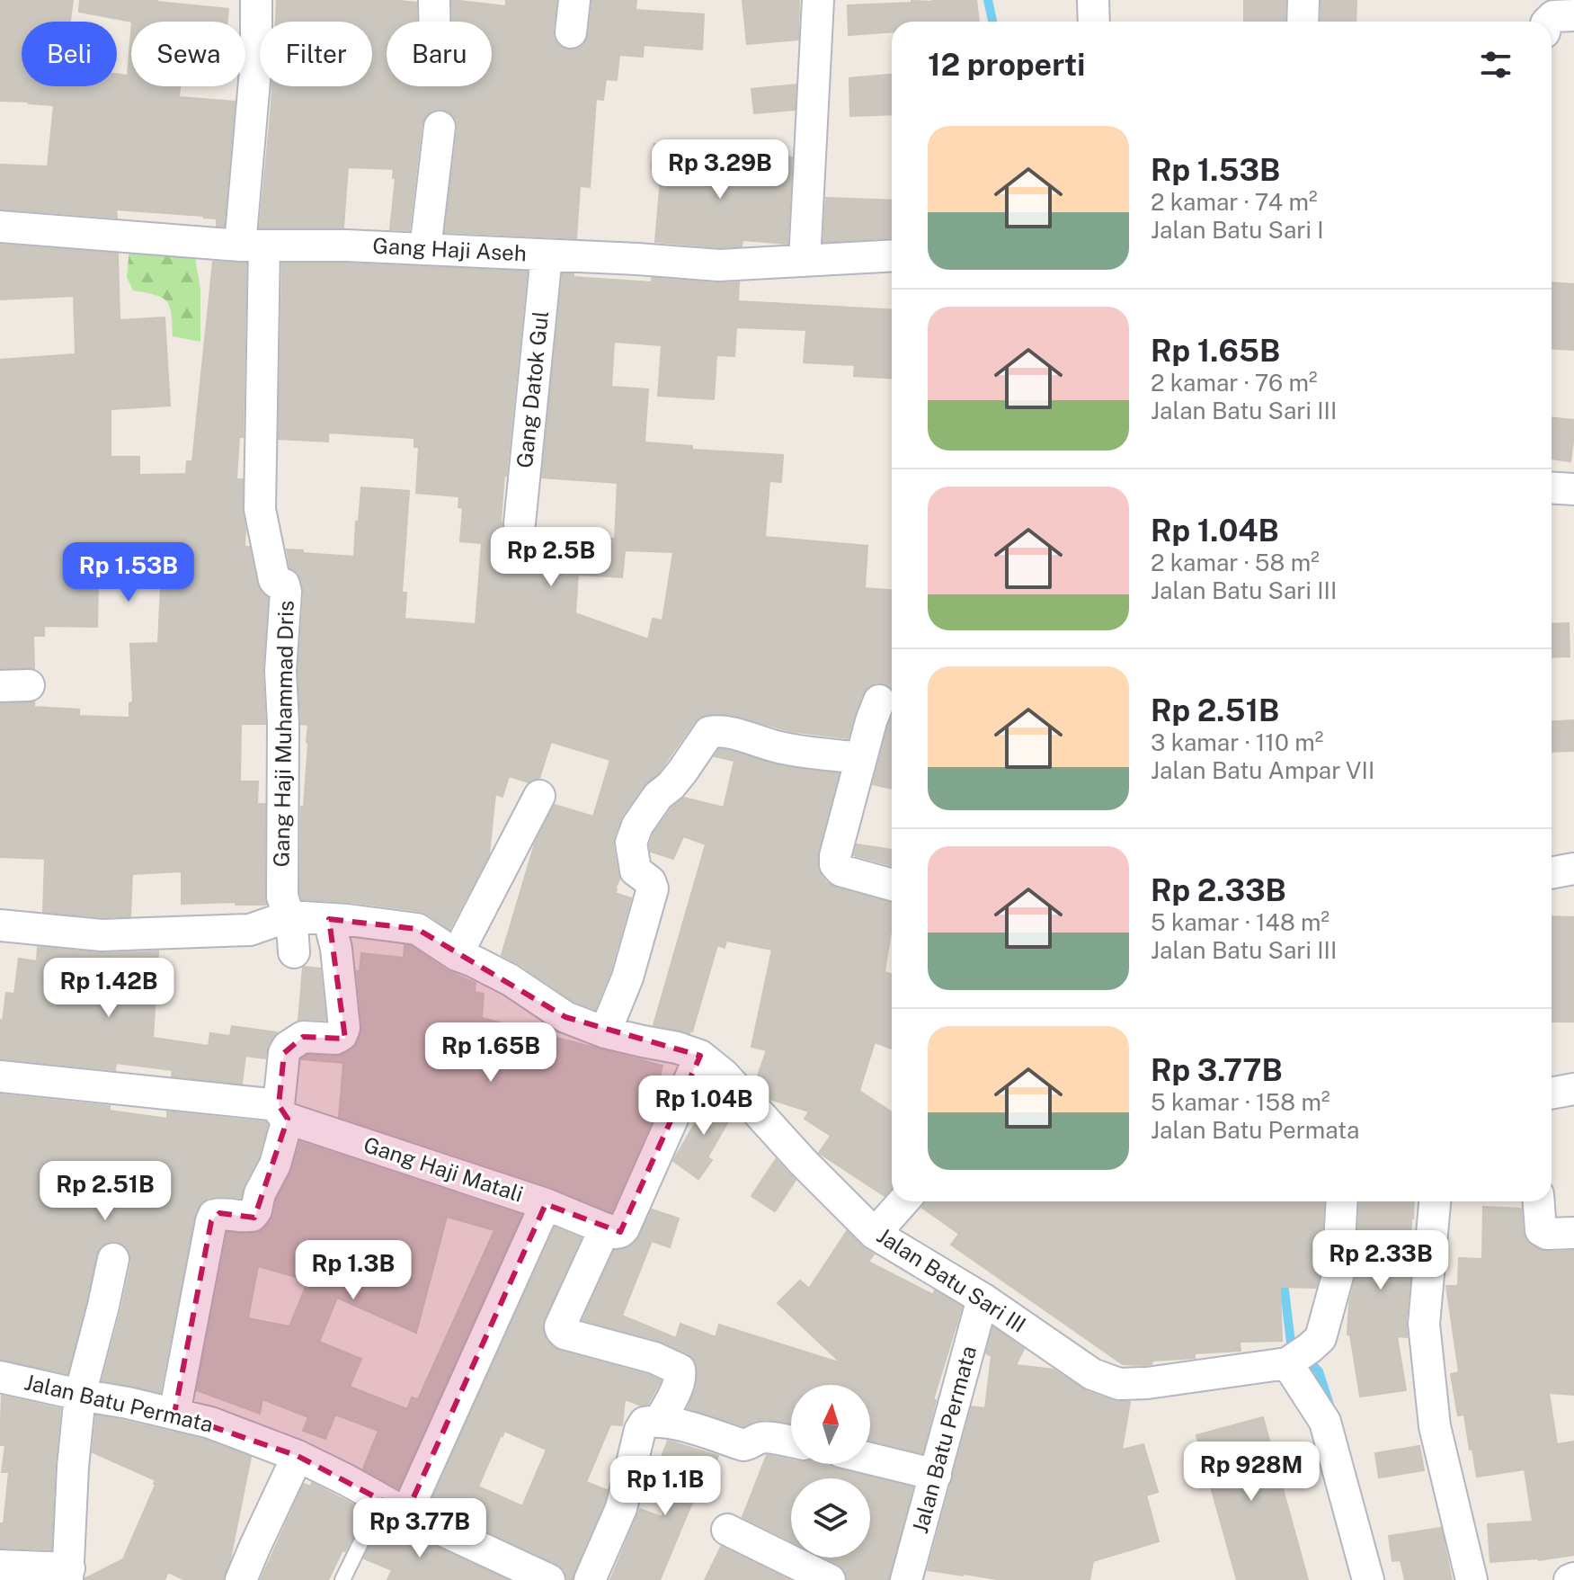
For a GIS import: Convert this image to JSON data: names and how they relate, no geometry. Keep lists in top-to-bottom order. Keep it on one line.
{"streets":{"street":["Gang Haji Aseh","Gang Datok Gul","Gang Haji Muhammad Dris","Gang Haji Matali","Jalan Batu Sari III","Jalan Batu Permata"]},"crossings":[["Gang Haji Aseh","Gang Datok Gul"],["Gang Haji Aseh","Gang Haji Muhammad Dris"],["Gang Haji Muhammad Dris","Jalan Batu Sari III"],["Gang Haji Matali","Jalan Batu Permata"],["Jalan Batu Sari III","Jalan Batu Permata"]],"north":"top","page":{"chip":["Beli","Sewa","Filter","Baru"],"heading":"12 properti","list":[{"name":"Rp 1.53B","note":"2 kamar · 74 m² · Jalan Batu Sari I"},{"name":"Rp 1.65B","note":"2 kamar · 76 m² · Jalan Batu Sari III"},{"name":"Rp 1.04B","note":"2 kamar · 58 m² · Jalan Batu Sari III"},{"name":"Rp 2.51B","note":"3 kamar · 110 m² · Jalan Batu Ampar VII"},{"name":"Rp 2.33B","note":"5 kamar · 148 m² · Jalan Batu Sari III"},{"name":"Rp 3.77B","note":"5 kamar · 158 m² · Jalan Batu Permata"}],"price":["Rp 3.29B","Rp 2.5B","Rp 1.53B","Rp 1.42B","Rp 1.65B","Rp 1.04B","Rp 2.51B","Rp 2.33B","Rp 1.3B","Rp 928M","Rp 1.1B","Rp 3.77B"]}}
